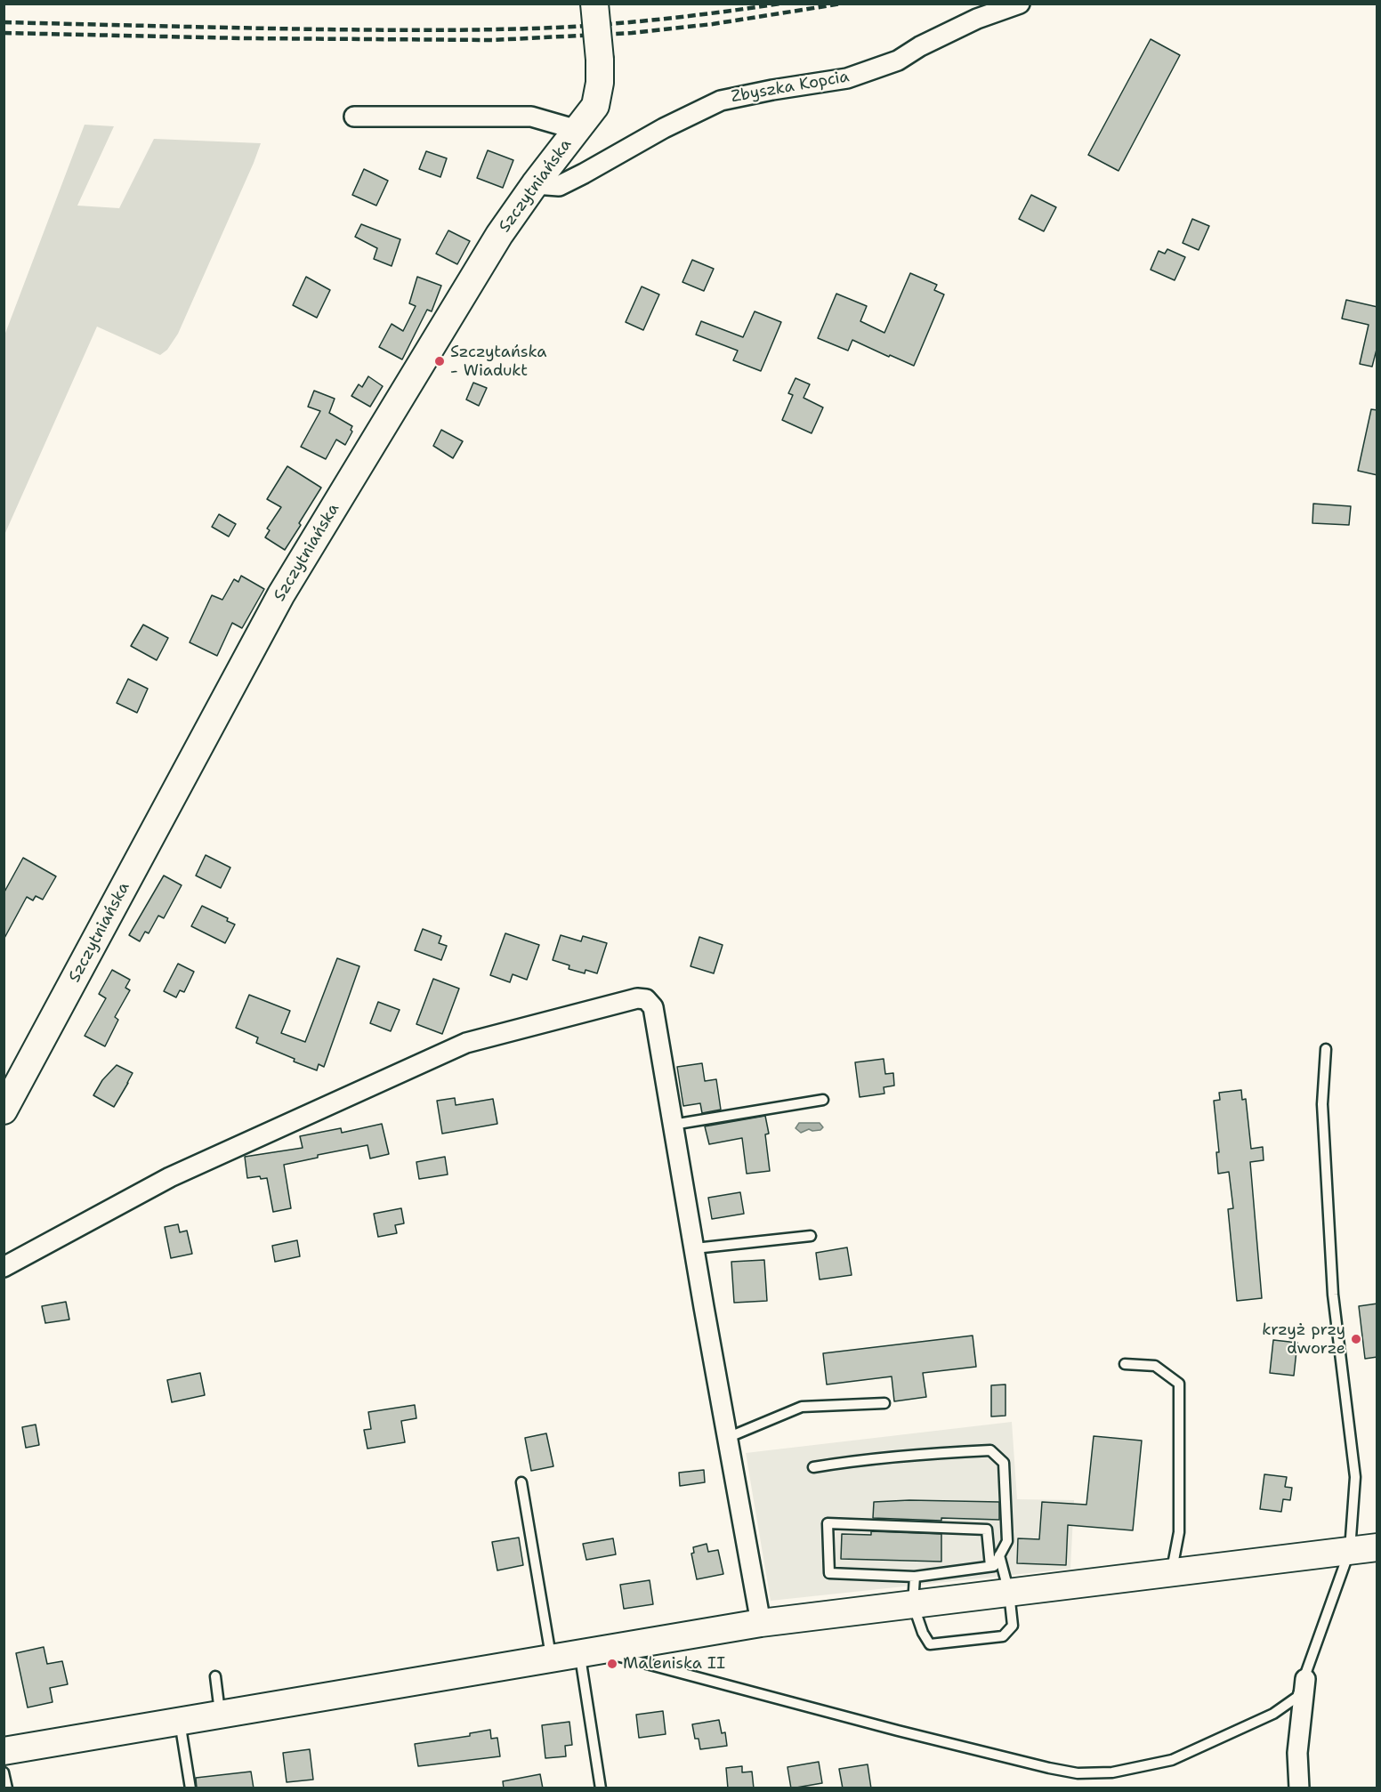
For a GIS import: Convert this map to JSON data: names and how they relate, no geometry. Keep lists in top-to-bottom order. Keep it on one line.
{"streets":{"street":["Zbyszka Kopcia","Szczytniańska"]},"crossings":[["Zbyszka Kopcia","Szczytniańska"]],"places":["Szczytańska - Wiadukt","krzyż przy dworze","Maleniska II"]}
